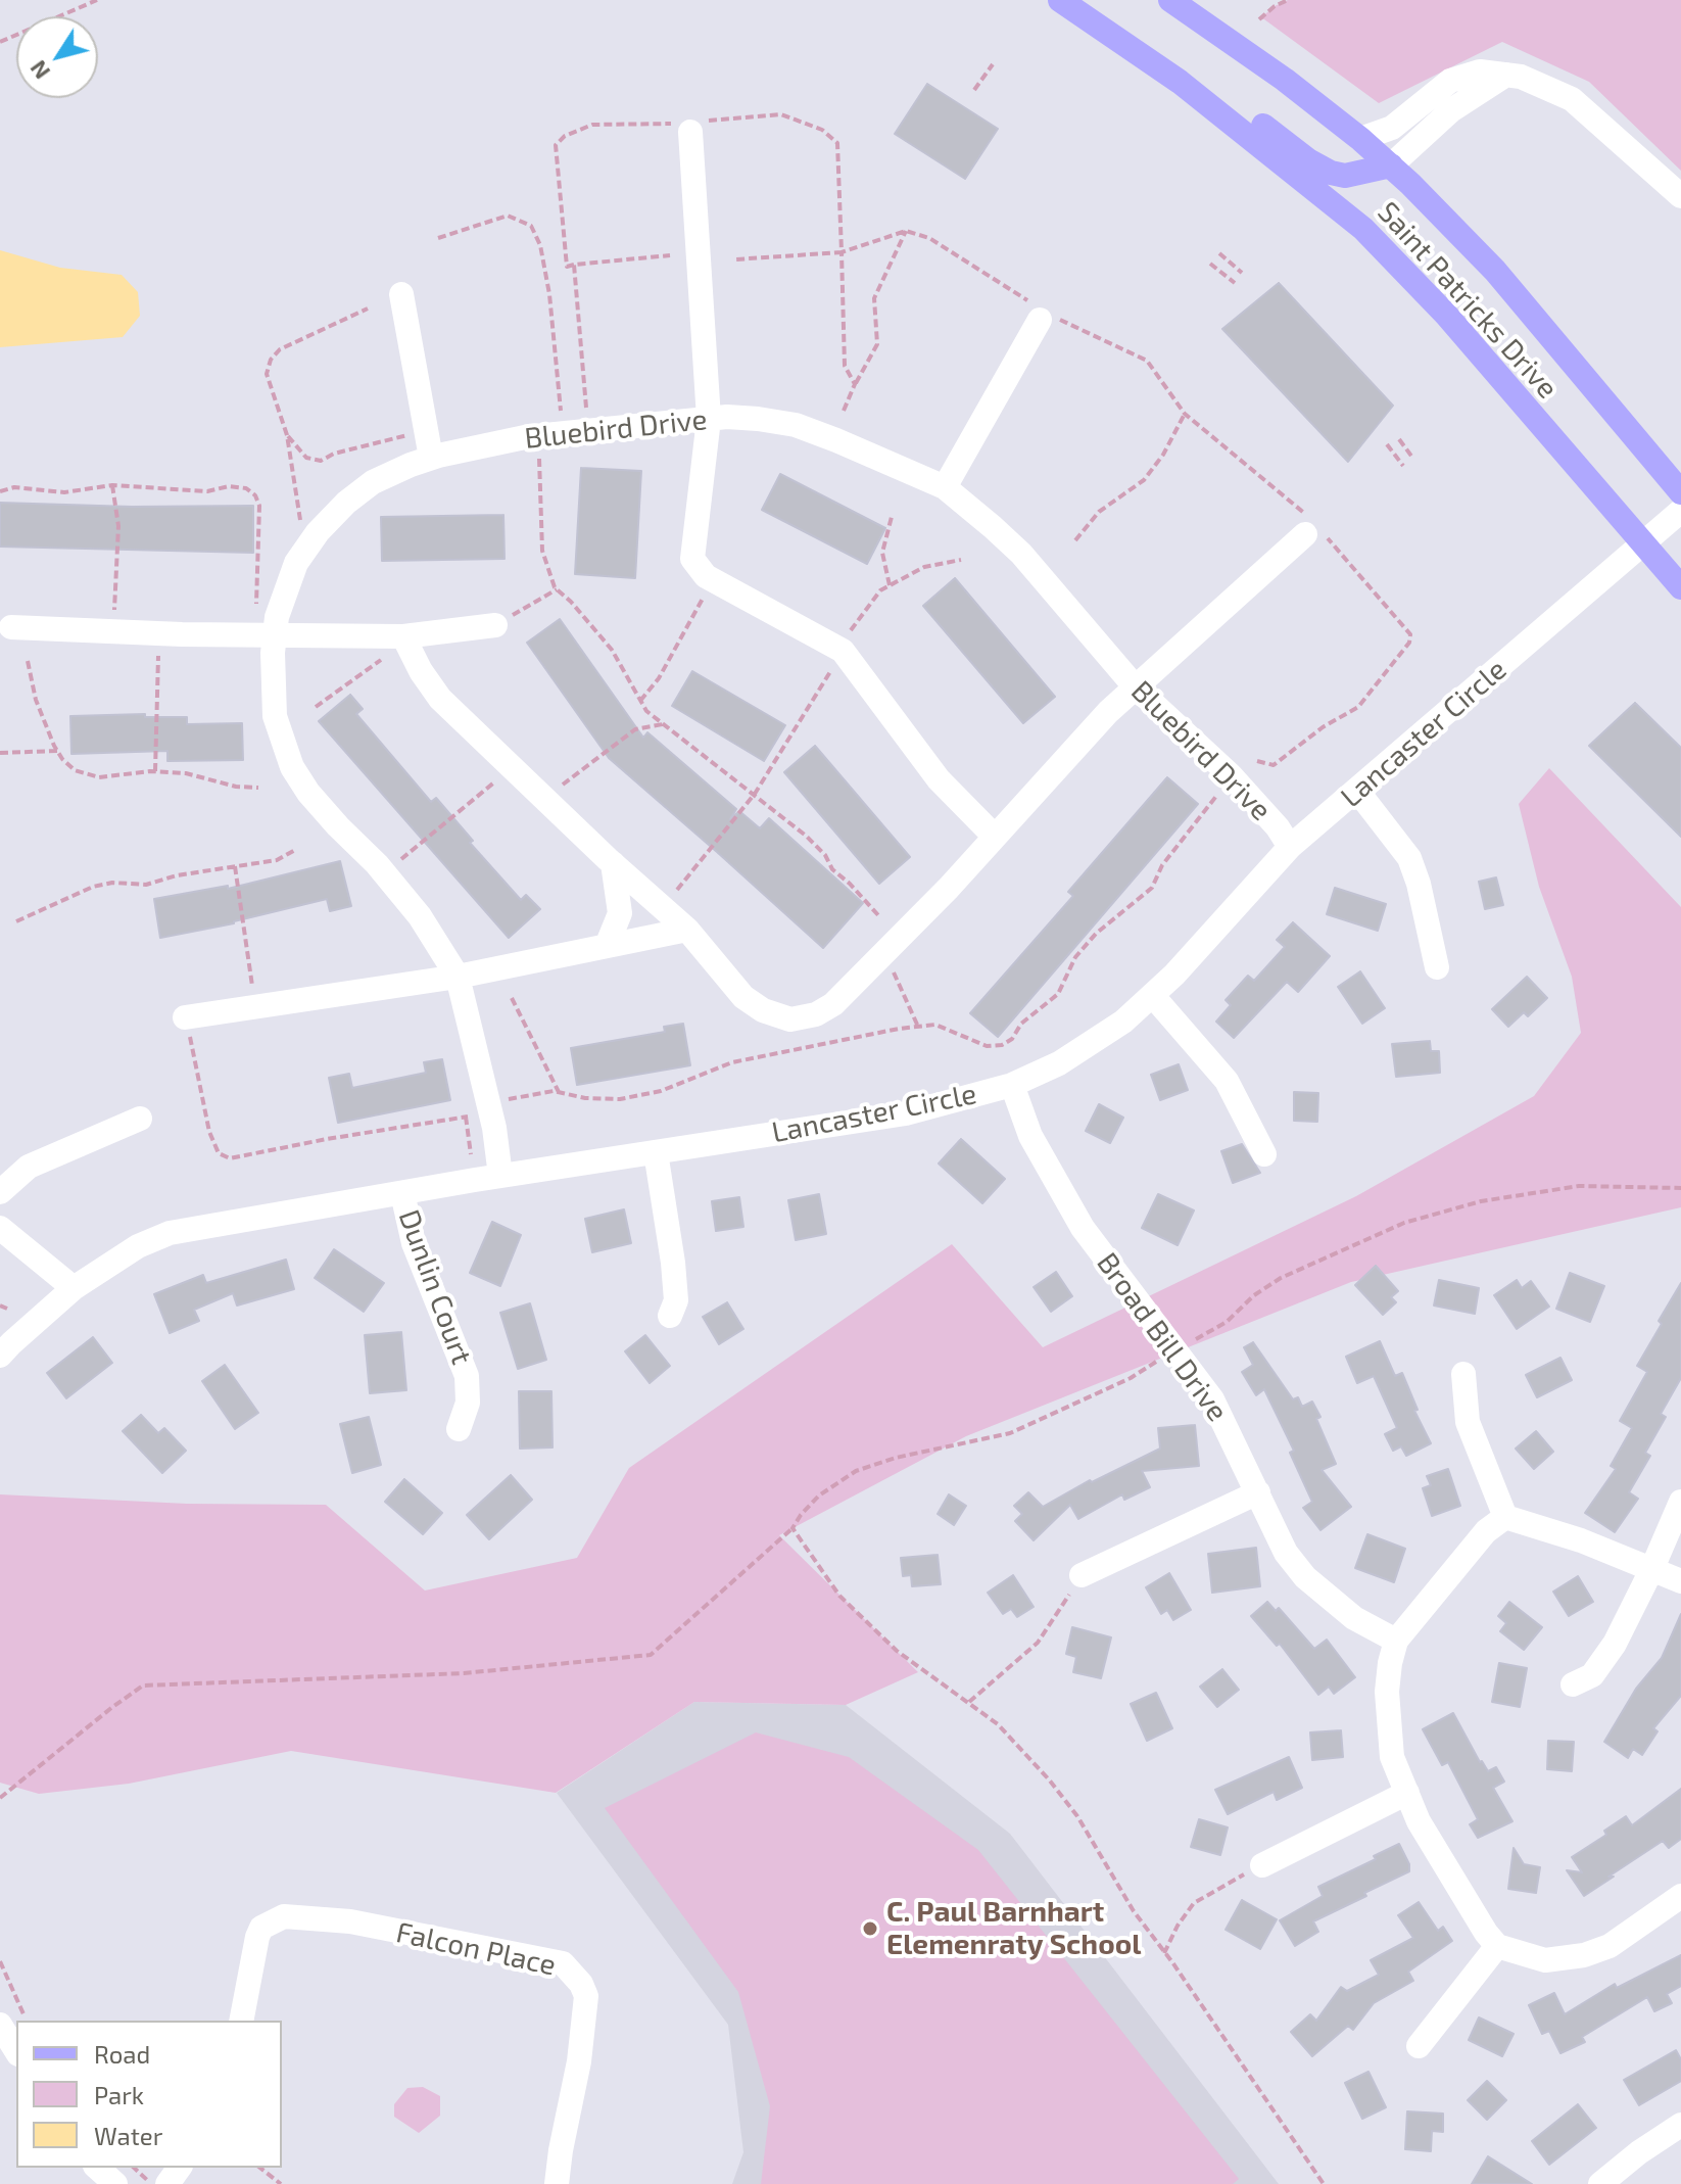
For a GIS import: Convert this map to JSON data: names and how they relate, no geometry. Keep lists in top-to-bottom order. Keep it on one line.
{"streets":{"main road":["Saint Patricks Drive"],"street":["Bluebird Drive","Lancaster Circle","Dunlin Court","Broad Bill Drive","Falcon Place"]},"crossings":[["Saint Patricks Drive","Lancaster Circle"],["Bluebird Drive","Lancaster Circle"],["Lancaster Circle","Dunlin Court"],["Lancaster Circle","Broad Bill Drive"]],"places":["C. Paul Barnhart Elemenraty School"],"legend":["Road","Park","Water"],"north":"bottom left"}
